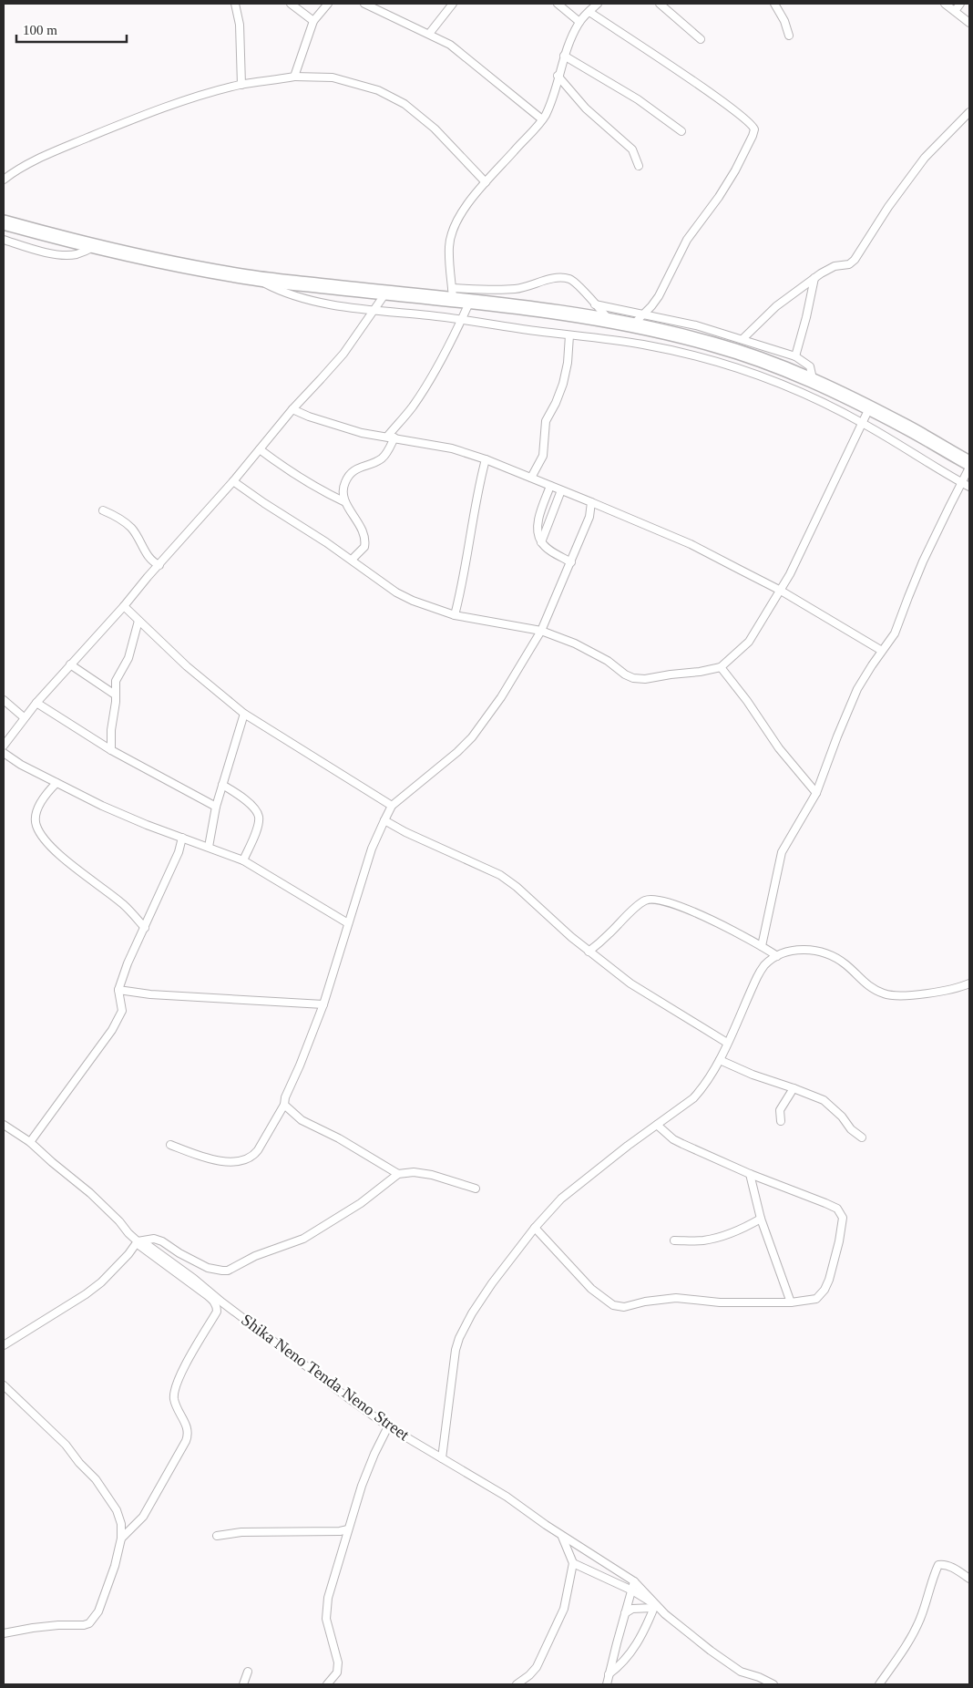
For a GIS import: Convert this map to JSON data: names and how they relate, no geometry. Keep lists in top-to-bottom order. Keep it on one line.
{"streets":{"street":["Shika Neno Tenda Neno Street"]},"scale_bar":"100 m"}
